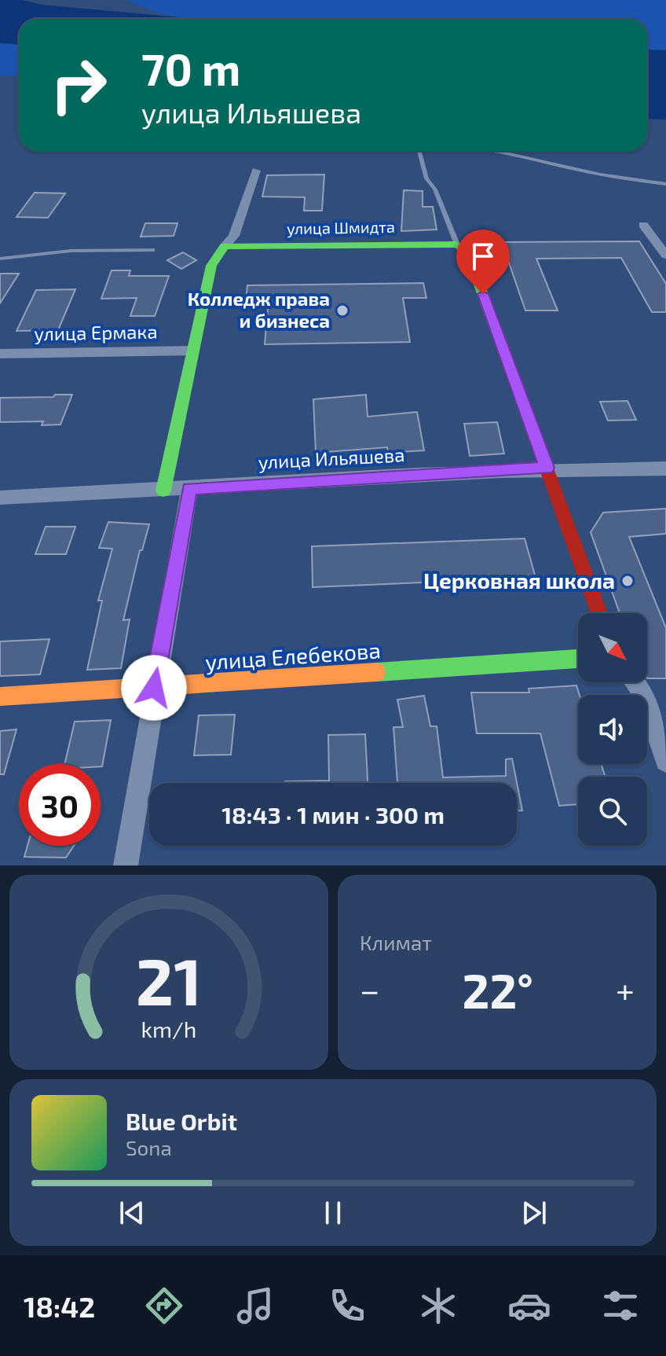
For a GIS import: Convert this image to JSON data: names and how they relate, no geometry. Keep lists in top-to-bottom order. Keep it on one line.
{"streets":{"street":["улица Шмидта","улица Ермака","улица Ильяшева","улица Елебекова"]},"places":["Колледж права и бизнеса","Церковная школа"],"north":"bottom right","page":{"turn":["70 m","улица Ильяшева"],"limit":"30","trip":"18:43 · 1 мин · 300 m","tile":"Климат","heat":["−","22°","+"],"song":["Blue Orbit","Sona"],"tabs":"18:42","gauge":["21","km/h"]}}
